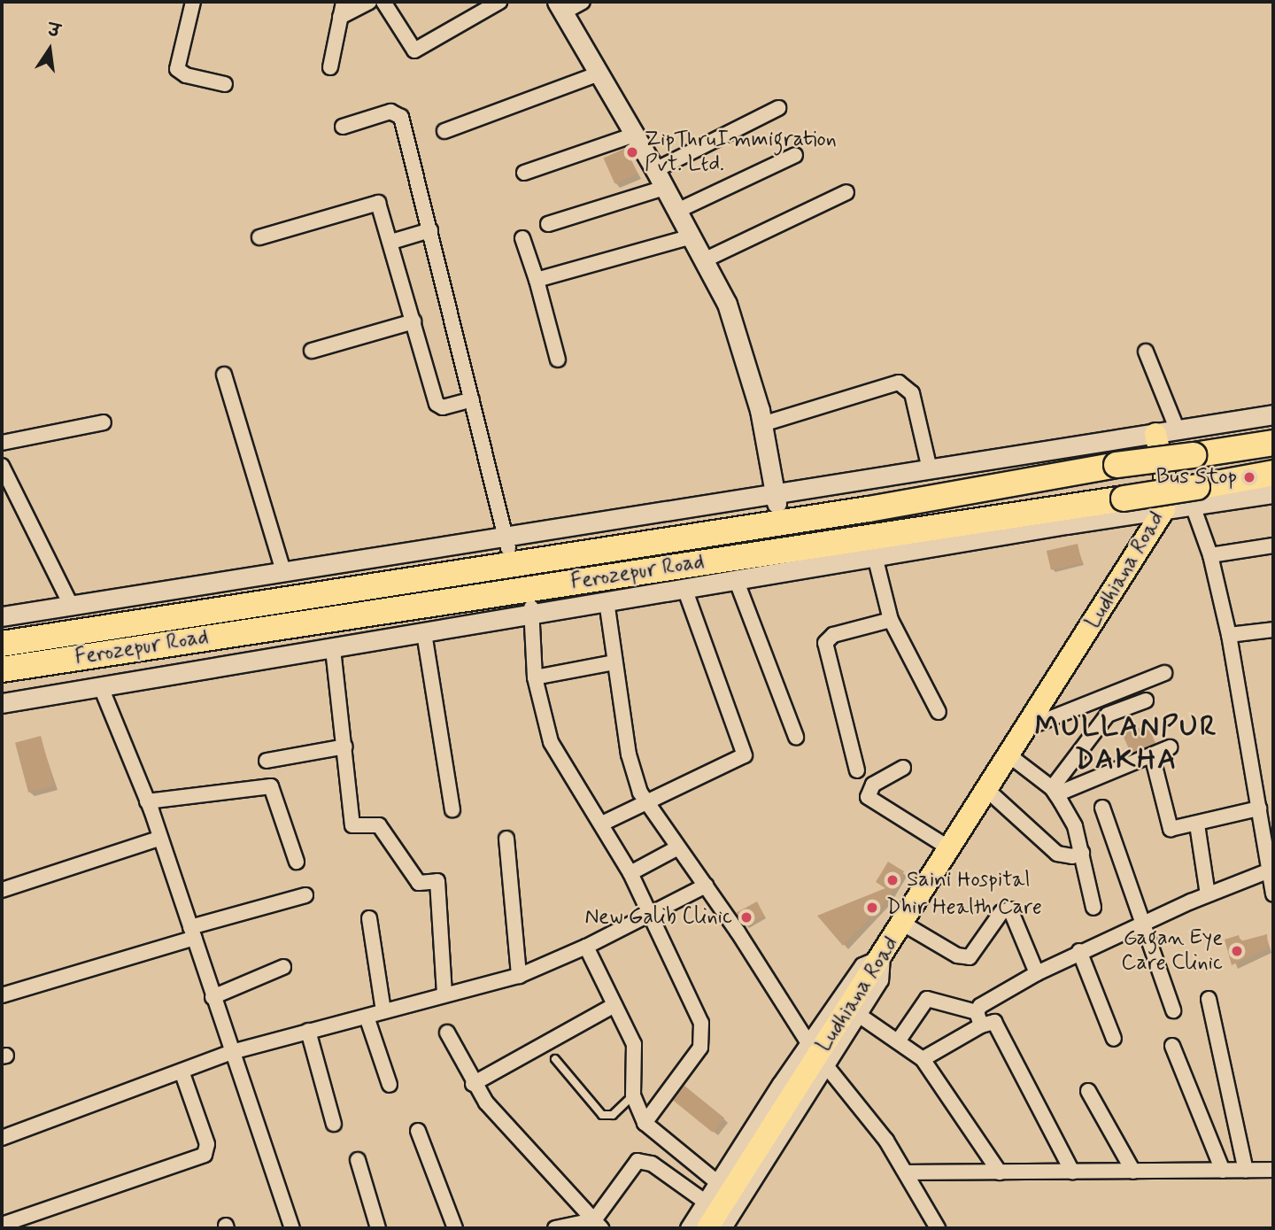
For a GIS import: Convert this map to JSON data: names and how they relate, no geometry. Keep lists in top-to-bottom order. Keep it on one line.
{"streets":{"highway":["Ferozepur Road"],"main road":["Ludhiana Road"]},"districts":["MULLANPUR DAKHA"],"places":["ZipThruImmigration Pvt. Ltd.","Bus Stop","Saini Hospital","Dhir Health Care","New Galib Clinic","Gagan Eye Care Clinic"],"north":"top"}
